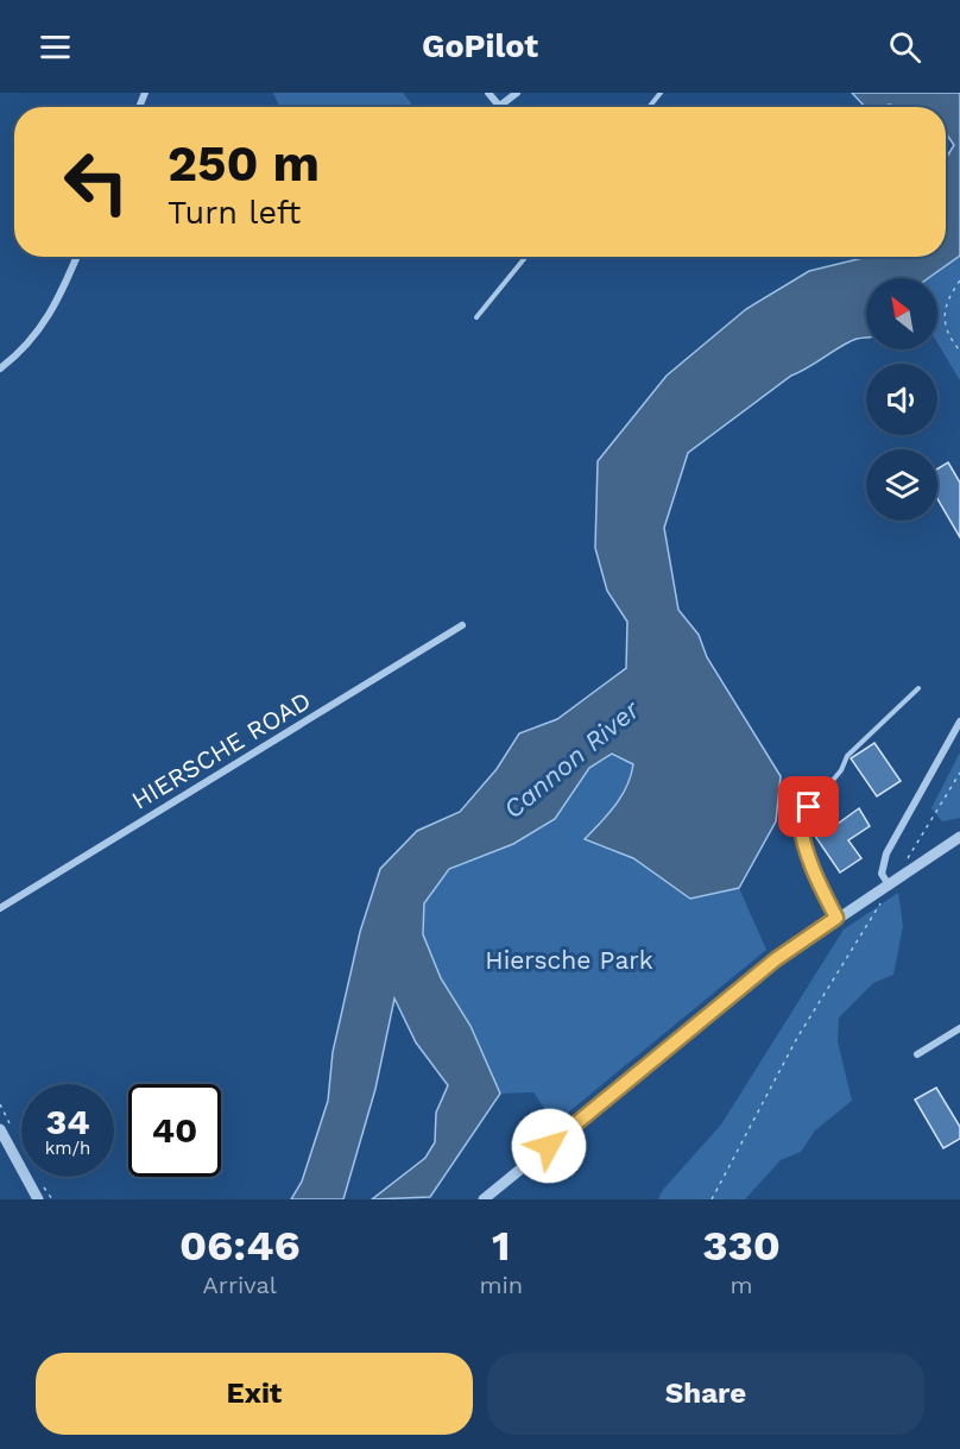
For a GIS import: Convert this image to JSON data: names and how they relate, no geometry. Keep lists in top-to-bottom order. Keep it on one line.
{"streets":{"street":["HIERSCHE ROAD"]},"water":["Cannon River"],"parks":["Hiersche Park"],"north":"top left","page":{"header":"GoPilot","turn":["250 m","Turn left"],"speed":"34 km/h","limit":"40","eta":["06:46","Arrival","1","min","330","m"],"buttons":["Exit","Share"]}}
